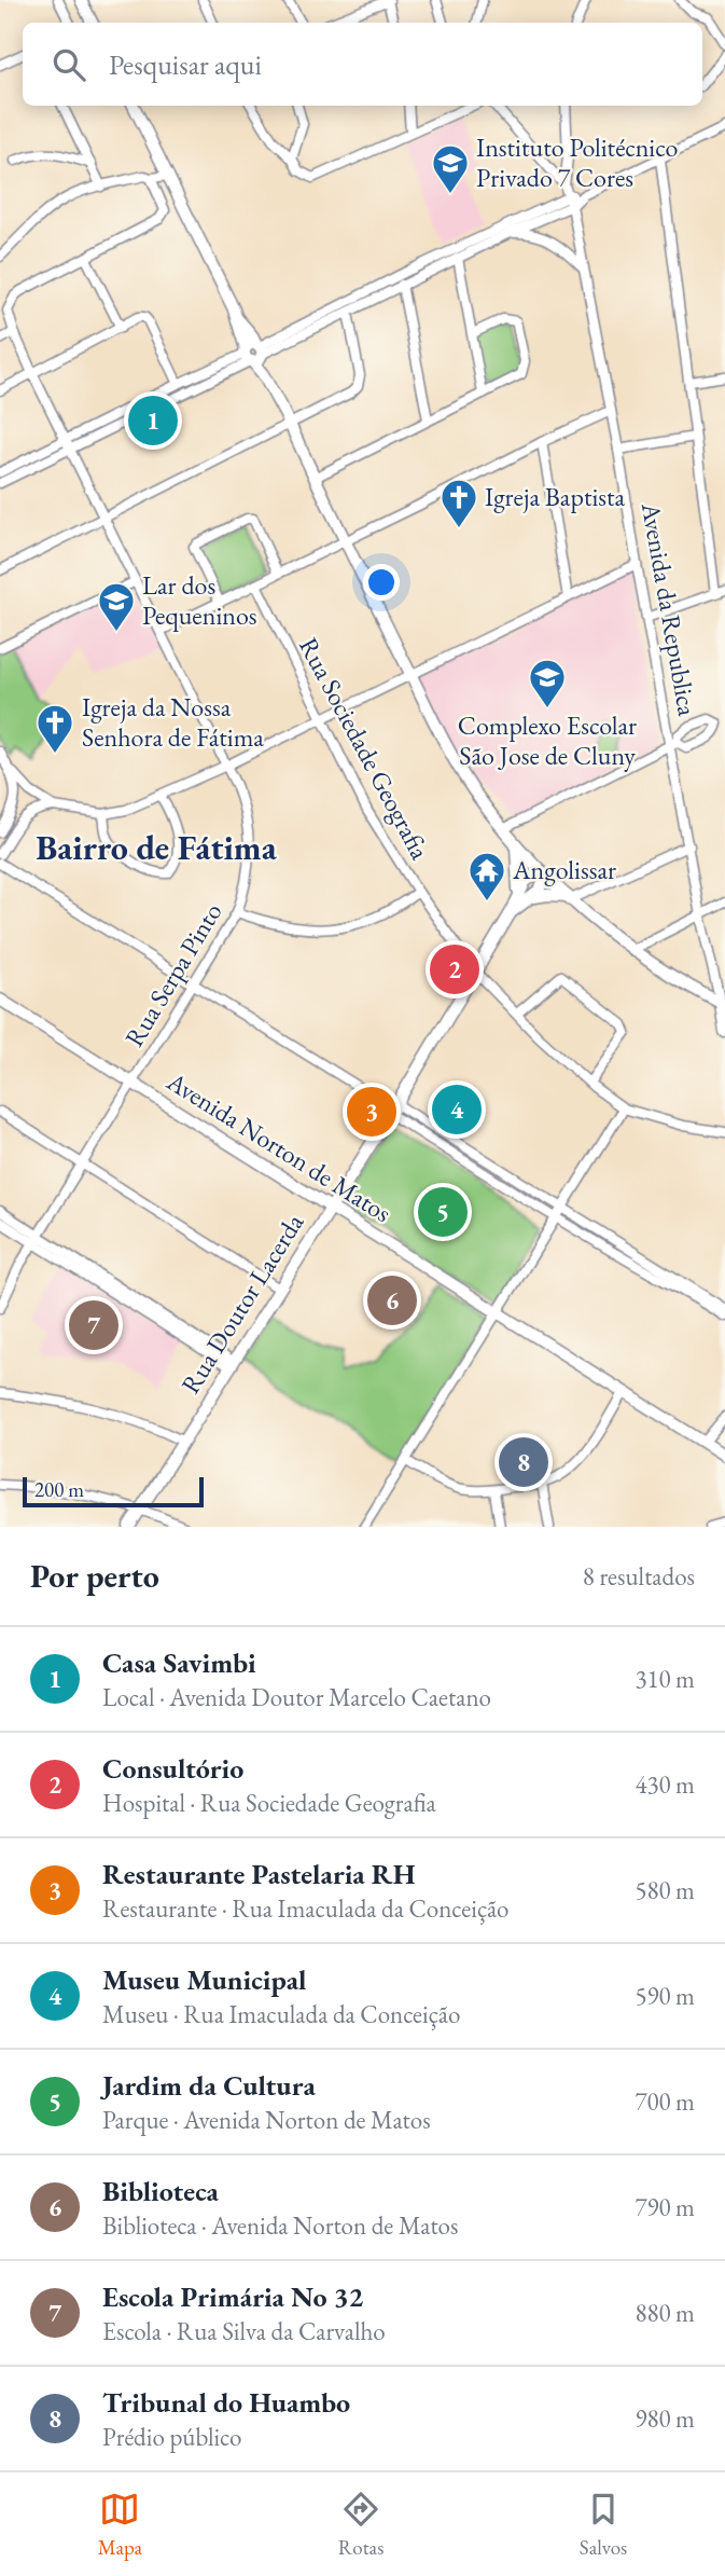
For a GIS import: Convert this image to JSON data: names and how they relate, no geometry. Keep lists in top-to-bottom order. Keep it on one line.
{"streets":{"main road":["Avenida da Republica","Avenida Norton de Matos","Rua Doutor Lacerda"],"street":["Rua Sociedade Geografia","Rua Serpa Pinto"]},"crossings":[["Rua Sociedade Geografia","Rua Doutor Lacerda"],["Rua Serpa Pinto","Avenida Norton de Matos"],["Avenida Norton de Matos","Rua Doutor Lacerda"]],"districts":["Bairro de Fátima"],"places":{"school or university":["Instituto Politécnico Privado 7 Cores","Lar dos Pequeninos","Complexo Escolar São Jose de Cluny"],"church":["Igreja Baptista","Igreja da Nossa Senhora de Fátima"],"temple":["Angolissar"]},"scale_bar":"200 m","page":{"search":"Pesquisar aqui","pins":["1","2","4","3","5","6","7","8"],"scale":"200 m","heading":["Por perto","8 resultados"],"list":[{"mark":"1","name":"Casa Savimbi","note":"Local · Avenida Doutor Marcelo Caetano","value":"310 m"},{"mark":"2","name":"Consultório","note":"Hospital · Rua Sociedade Geografia","value":"430 m"},{"mark":"3","name":"Restaurante Pastelaria RH","note":"Restaurante · Rua Imaculada da Conceição","value":"580 m"},{"mark":"4","name":"Museu Municipal","note":"Museu · Rua Imaculada da Conceição","value":"590 m"},{"mark":"5","name":"Jardim da Cultura","note":"Parque · Avenida Norton de Matos","value":"700 m"},{"mark":"6","name":"Biblioteca","note":"Biblioteca · Avenida Norton de Matos","value":"790 m"},{"mark":"7","name":"Escola Primária No 32","note":"Escola · Rua Silva da Carvalho","value":"880 m"},{"mark":"8","name":"Tribunal do Huambo","note":"Prédio público","value":"980 m"}],"nav":["Mapa","Rotas","Salvos"]}}
